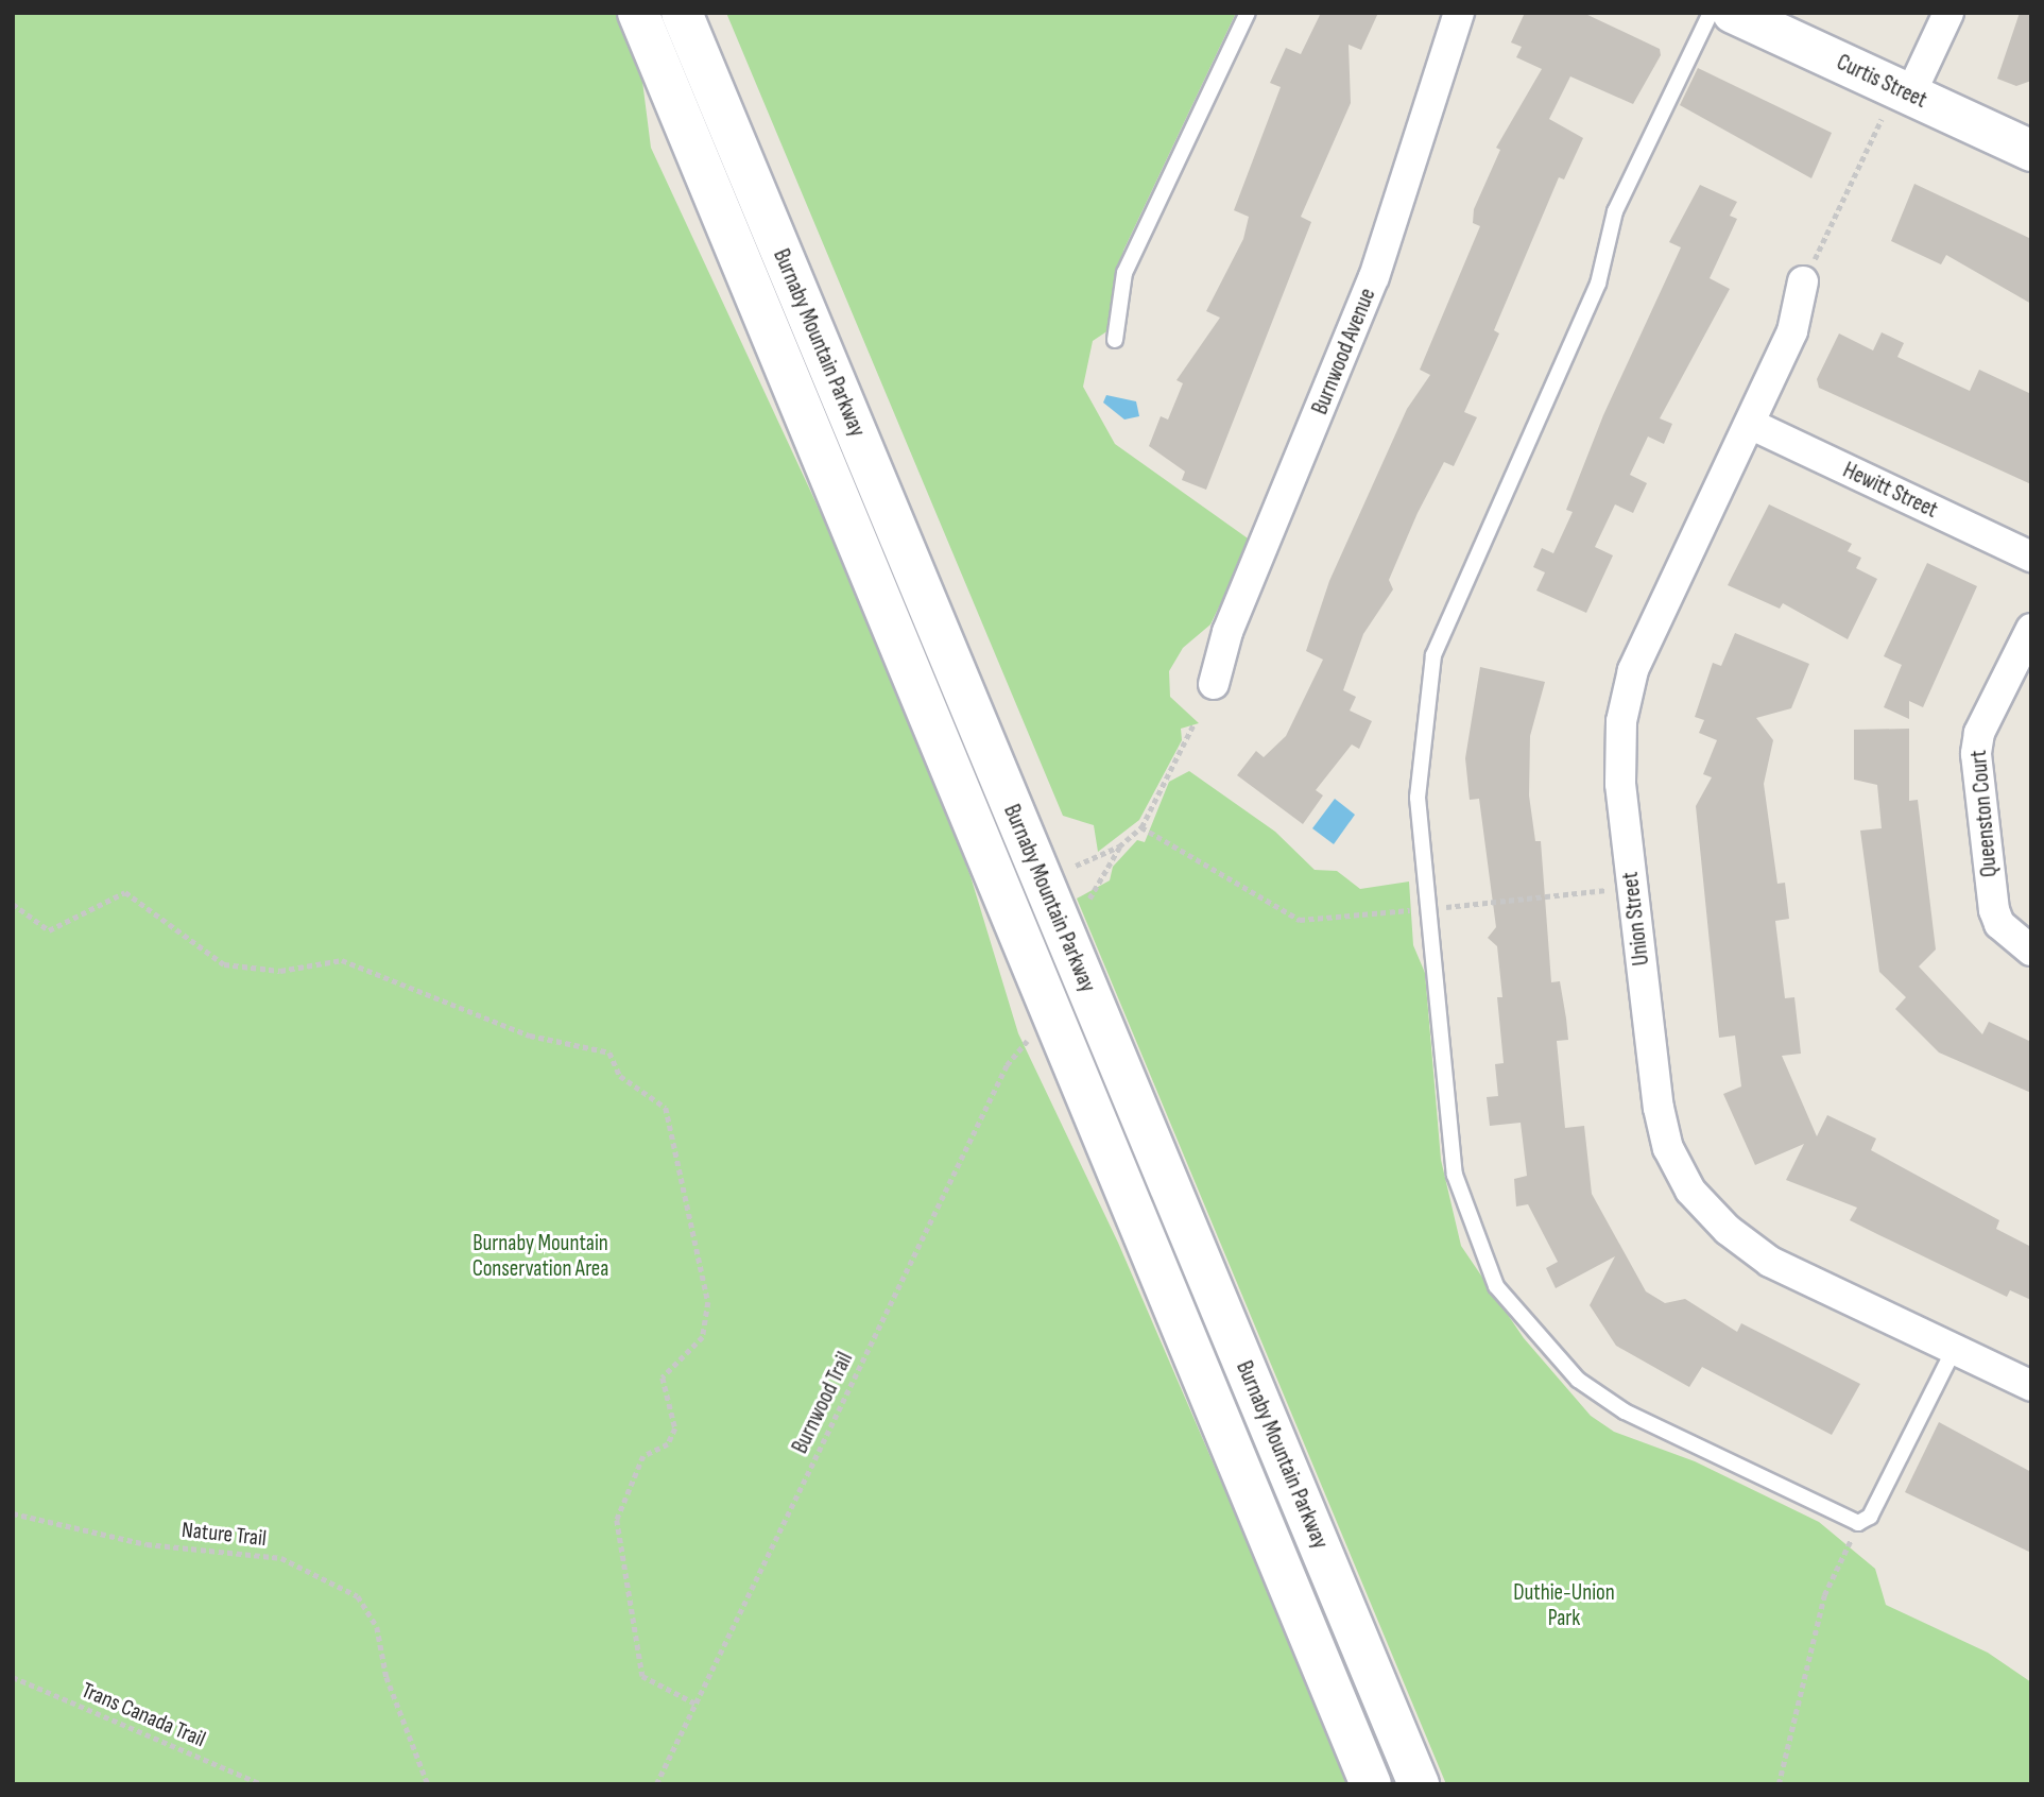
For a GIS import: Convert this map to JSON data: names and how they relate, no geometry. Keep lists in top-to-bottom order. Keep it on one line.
{"streets":{"main road":["Curtis Street","Burnaby Mountain Parkway"],"street":["Burnwood Avenue","Hewitt Street","Queenston Court","Union Street"],"path":["Burnwood Trail","Nature Trail","Trans Canada Trail"]},"crossings":[["Hewitt Street","Union Street"]],"parks":["Burnaby Mountain Conservation Area","Duthie-Union Park"]}
